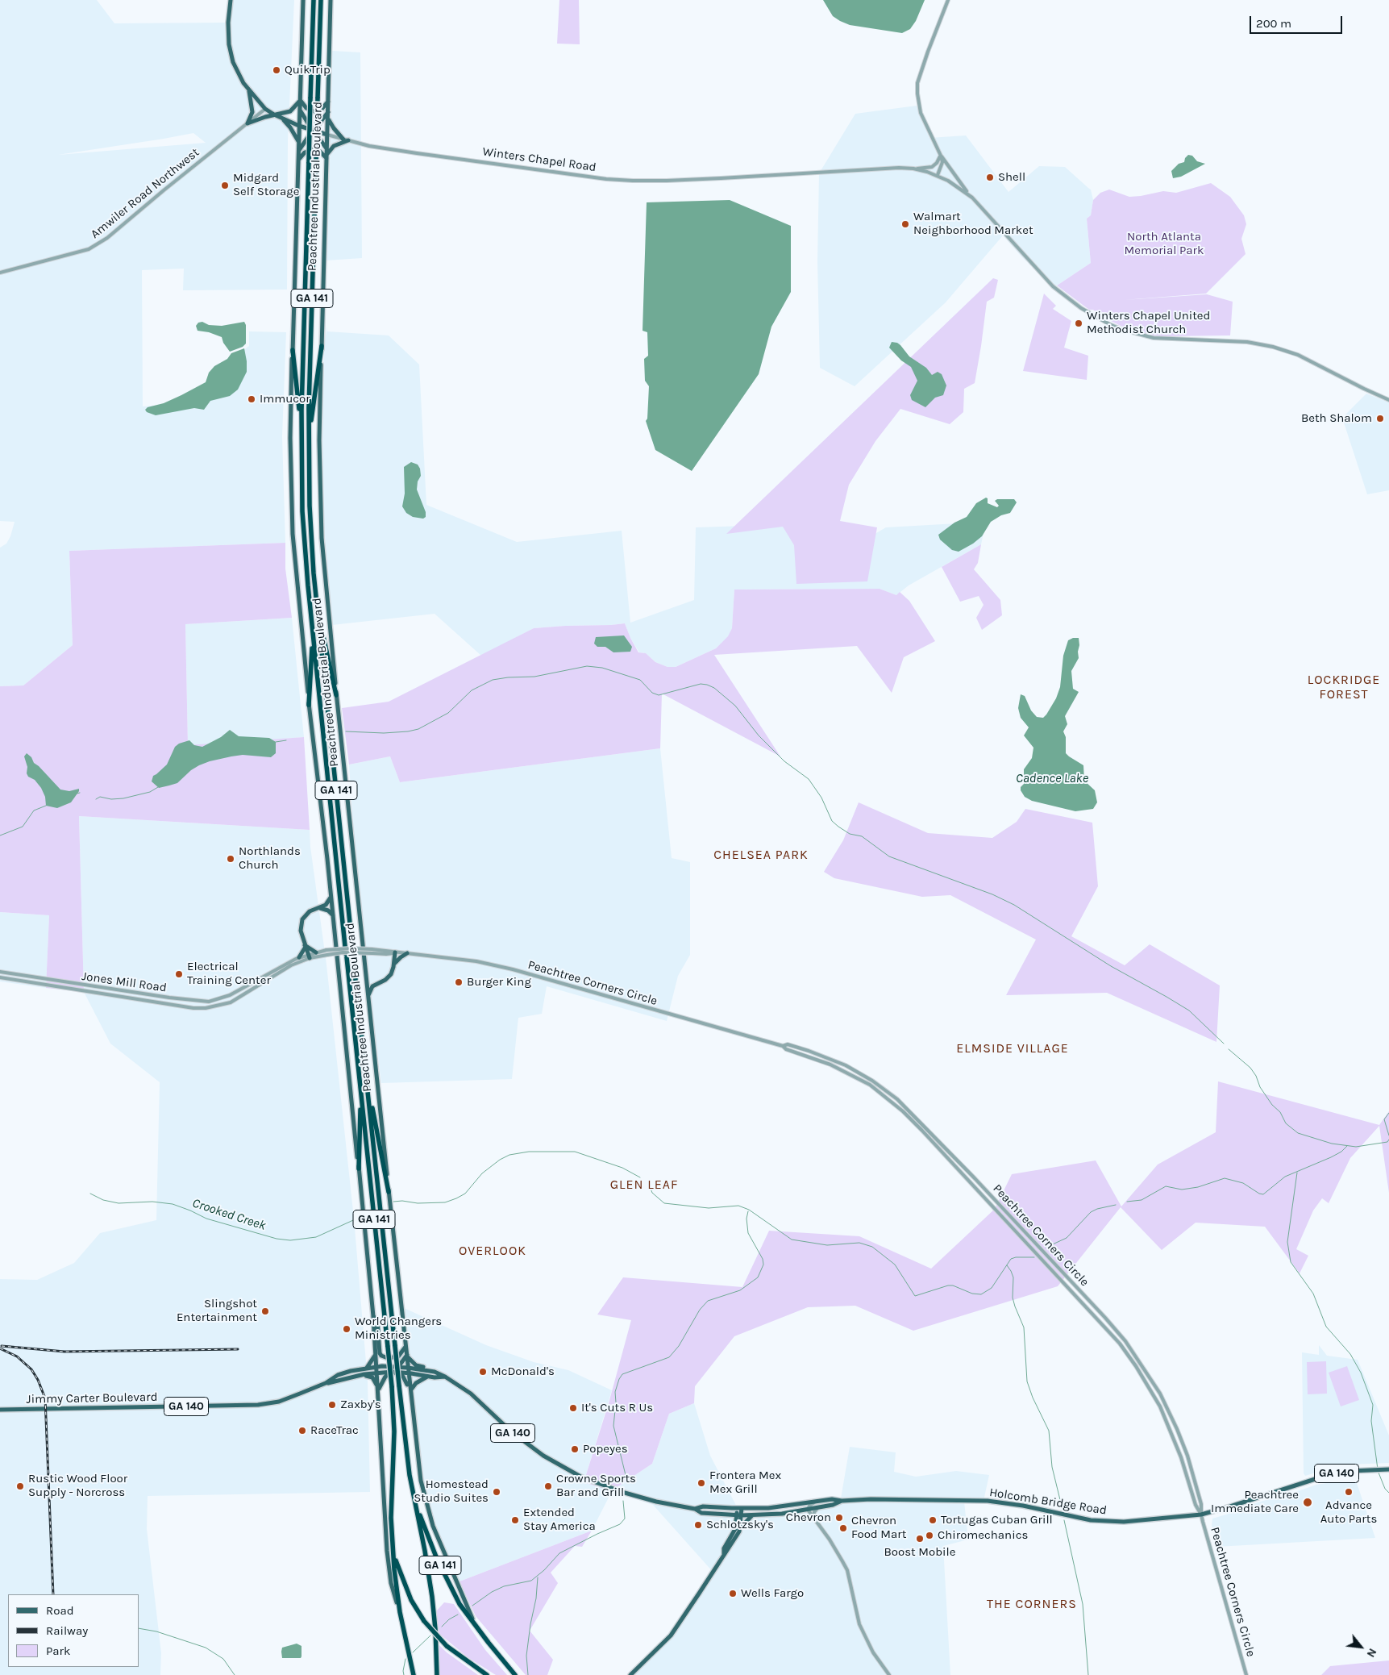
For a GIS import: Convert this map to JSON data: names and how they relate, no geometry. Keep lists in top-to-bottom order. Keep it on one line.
{"streets":{"highway":["Peachtree Industrial Boulevard","GA 141"],"main road":["Winters Chapel Road","Jimmy Carter Boulevard","GA 140","Holcomb Bridge Road"],"street":["Amwiler Road Northwest","Jones Mill Road","Peachtree Corners Circle"]},"crossings":[["Winters Chapel Road","Peachtree Industrial Boulevard"],["Winters Chapel Road","Amwiler Road Northwest"],["Peachtree Industrial Boulevard","GA 141"],["Peachtree Industrial Boulevard","Jimmy Carter Boulevard"],["Jones Mill Road","Peachtree Corners Circle"],["Peachtree Corners Circle","Holcomb Bridge Road"],["Jimmy Carter Boulevard","Holcomb Bridge Road"]],"districts":["LOCKRIDGE FOREST","CHELSEA PARK","ELMSIDE VILLAGE","GLEN LEAF","OVERLOOK","THE CORNERS"],"water":["Cadence Lake","Crooked Creek"],"parks":["North Atlanta Memorial Park"],"places":["QuikTrip","Shell","Midgard Self Storage","Walmart Neighborhood Market","Winters Chapel United Methodist Church","Immucor","Beth Shalom","Northlands Church","Electrical Training Center","Burger King","Slingshot Entertainment","World Changers Ministries","McDonald's","Zaxby's","It's Cuts R Us","RaceTrac","Popeyes","Frontera Mex Mex Grill","Rustic Wood Floor Supply - Norcross","Crowne Sports Bar and Grill","Homestead Studio Suites","Advance Auto Parts","Peachtree Immediate Care","Chevron","Extended Stay America","Tortugas Cuban Grill","Schlotzsky's","Chevron Food Mart","Chiromechanics","Boost Mobile","Wells Fargo"],"legend":["Road","Railway","Park"],"scale_bar":"200 m","north":"bottom right"}
